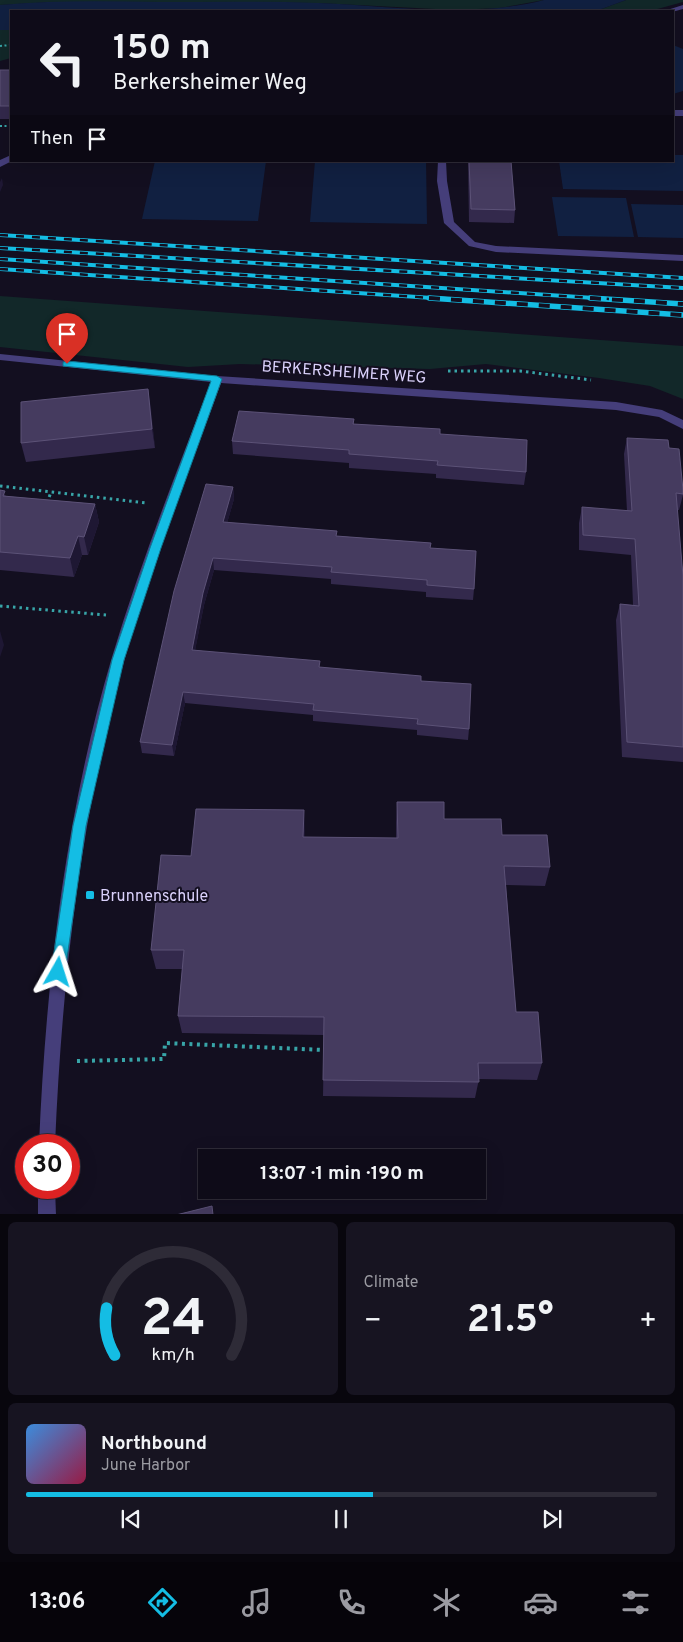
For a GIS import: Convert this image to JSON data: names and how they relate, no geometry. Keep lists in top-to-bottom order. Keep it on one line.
{"streets":{"street":["BERKERSHEIMER WEG"]},"places":{"transit":["Brunnenschule"]},"page":{"turn":["150 m","Berkersheimer Weg"],"then":"Then","limit":"30","trip":"13:07 · 1 min · 190 m","tile":"Climate","heat":["−","21.5°","+"],"song":["Northbound","June Harbor"],"tabs":"13:06","gauge":["24","km/h"]}}
